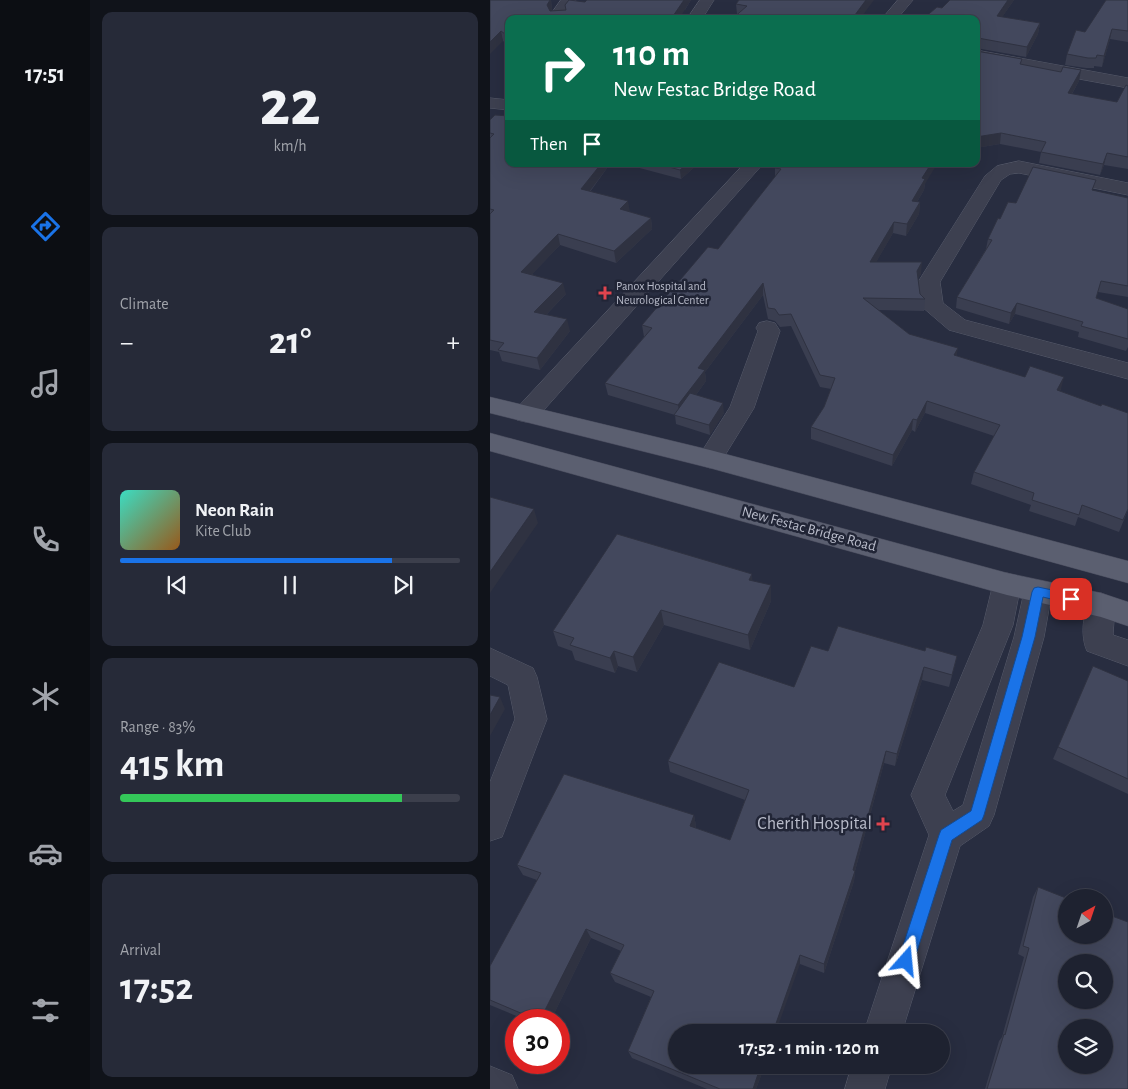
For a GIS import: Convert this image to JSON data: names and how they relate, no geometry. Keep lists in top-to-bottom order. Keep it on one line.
{"streets":{"main road":["New Festac Bridge Road"]},"places":{"health":["Panox Hospital and Neurological Center","Cherith Hospital"]},"north":"top right","page":{"tabs":"17:51","tile":[["22","km/h"],"Climate",["Range · 83%","415 km"],["Arrival","17:52"]],"turn":["110 m","New Festac Bridge Road"],"then":"Then","heat":["−","21°","+"],"song":["Neon Rain","Kite Club"],"limit":"30","trip":"17:52 · 1 min · 120 m"}}
